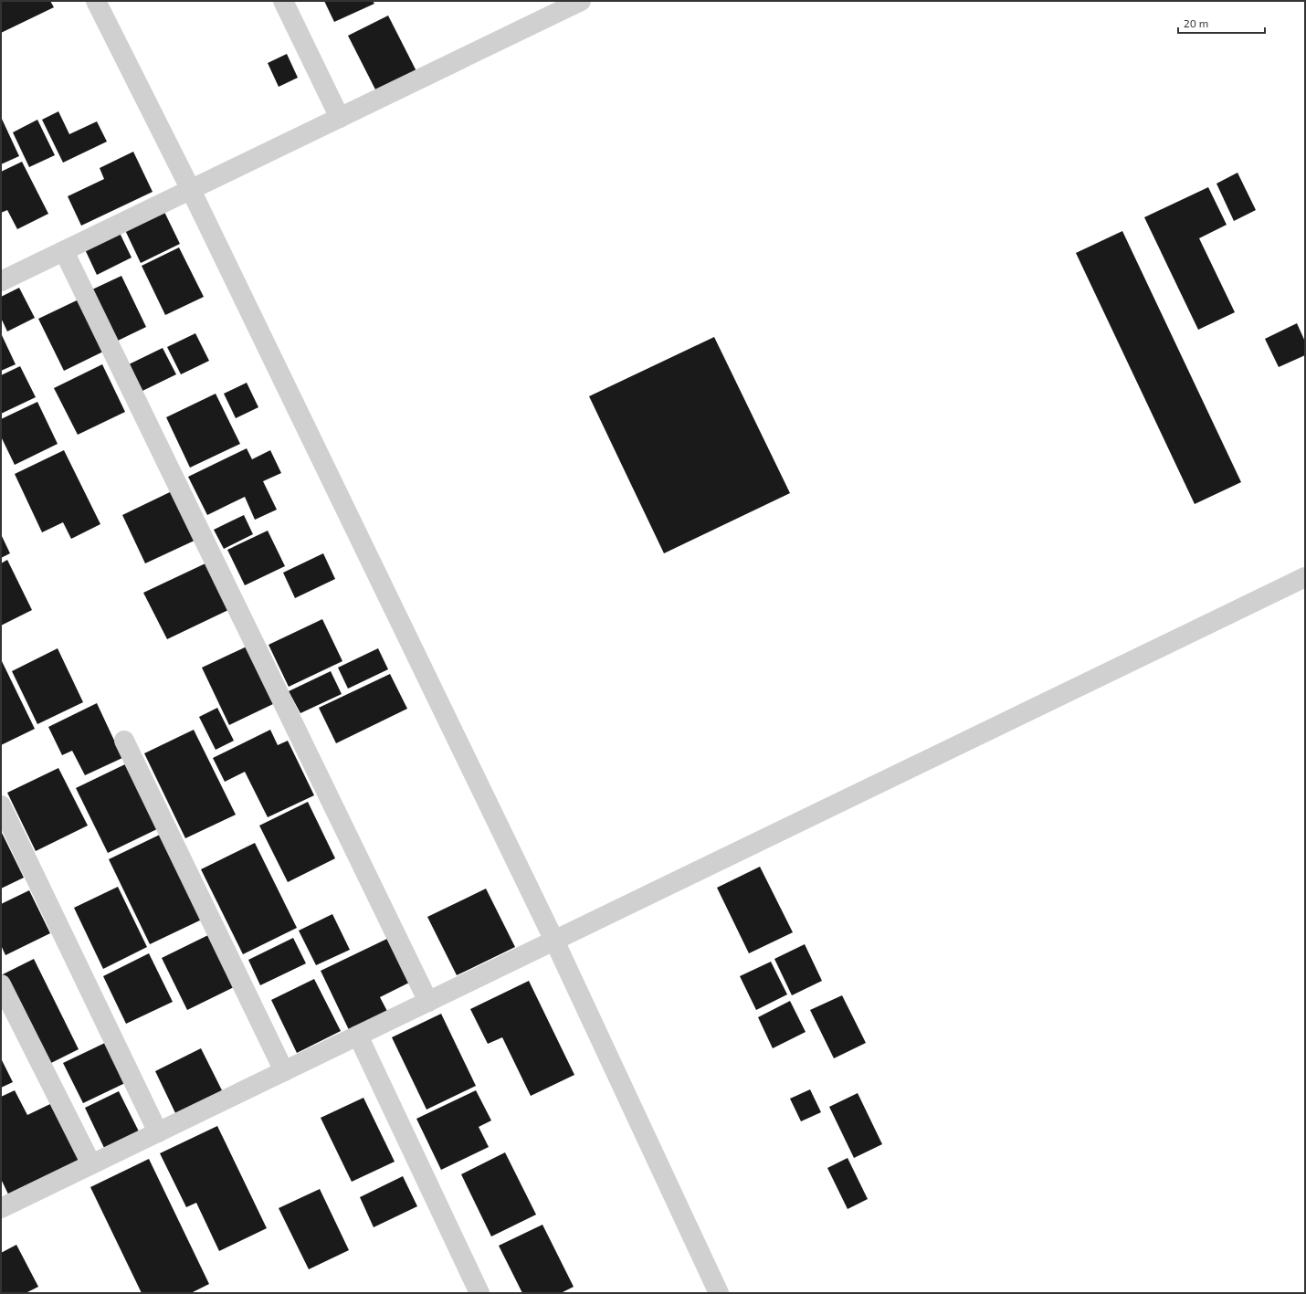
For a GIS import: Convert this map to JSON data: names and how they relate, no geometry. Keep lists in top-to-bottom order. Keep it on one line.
{"scale_bar":"20 m"}
